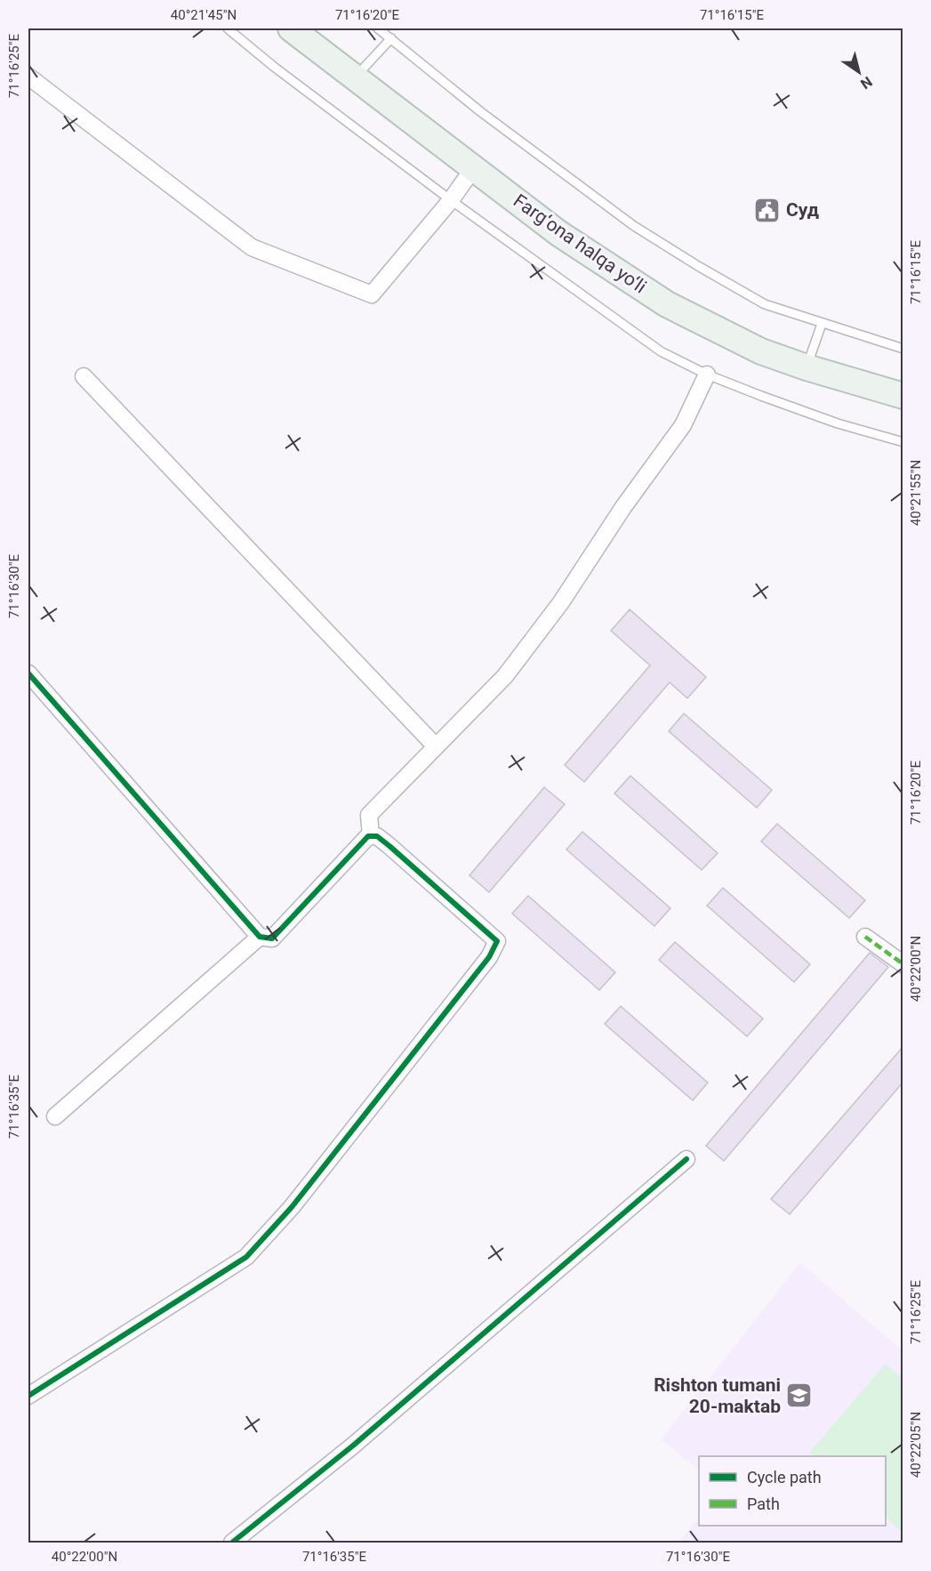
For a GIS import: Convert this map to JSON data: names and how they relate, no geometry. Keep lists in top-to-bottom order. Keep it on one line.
{"streets":{"main road":["Farg‘ona halqa yo‘li"]},"places":{"public building":["Суд"],"school or university":["Rishton tumani 20-maktab"]},"legend":["Cycle path","Path"],"north":"bottom right","coordinates":["40°21'45\"N","71°16'20\"E","71°16'15\"E","71°16'25\"E","40°21'55\"N","71°16'30\"E","40°22'00\"N","71°16'35\"E","40°22'05\"N"]}
